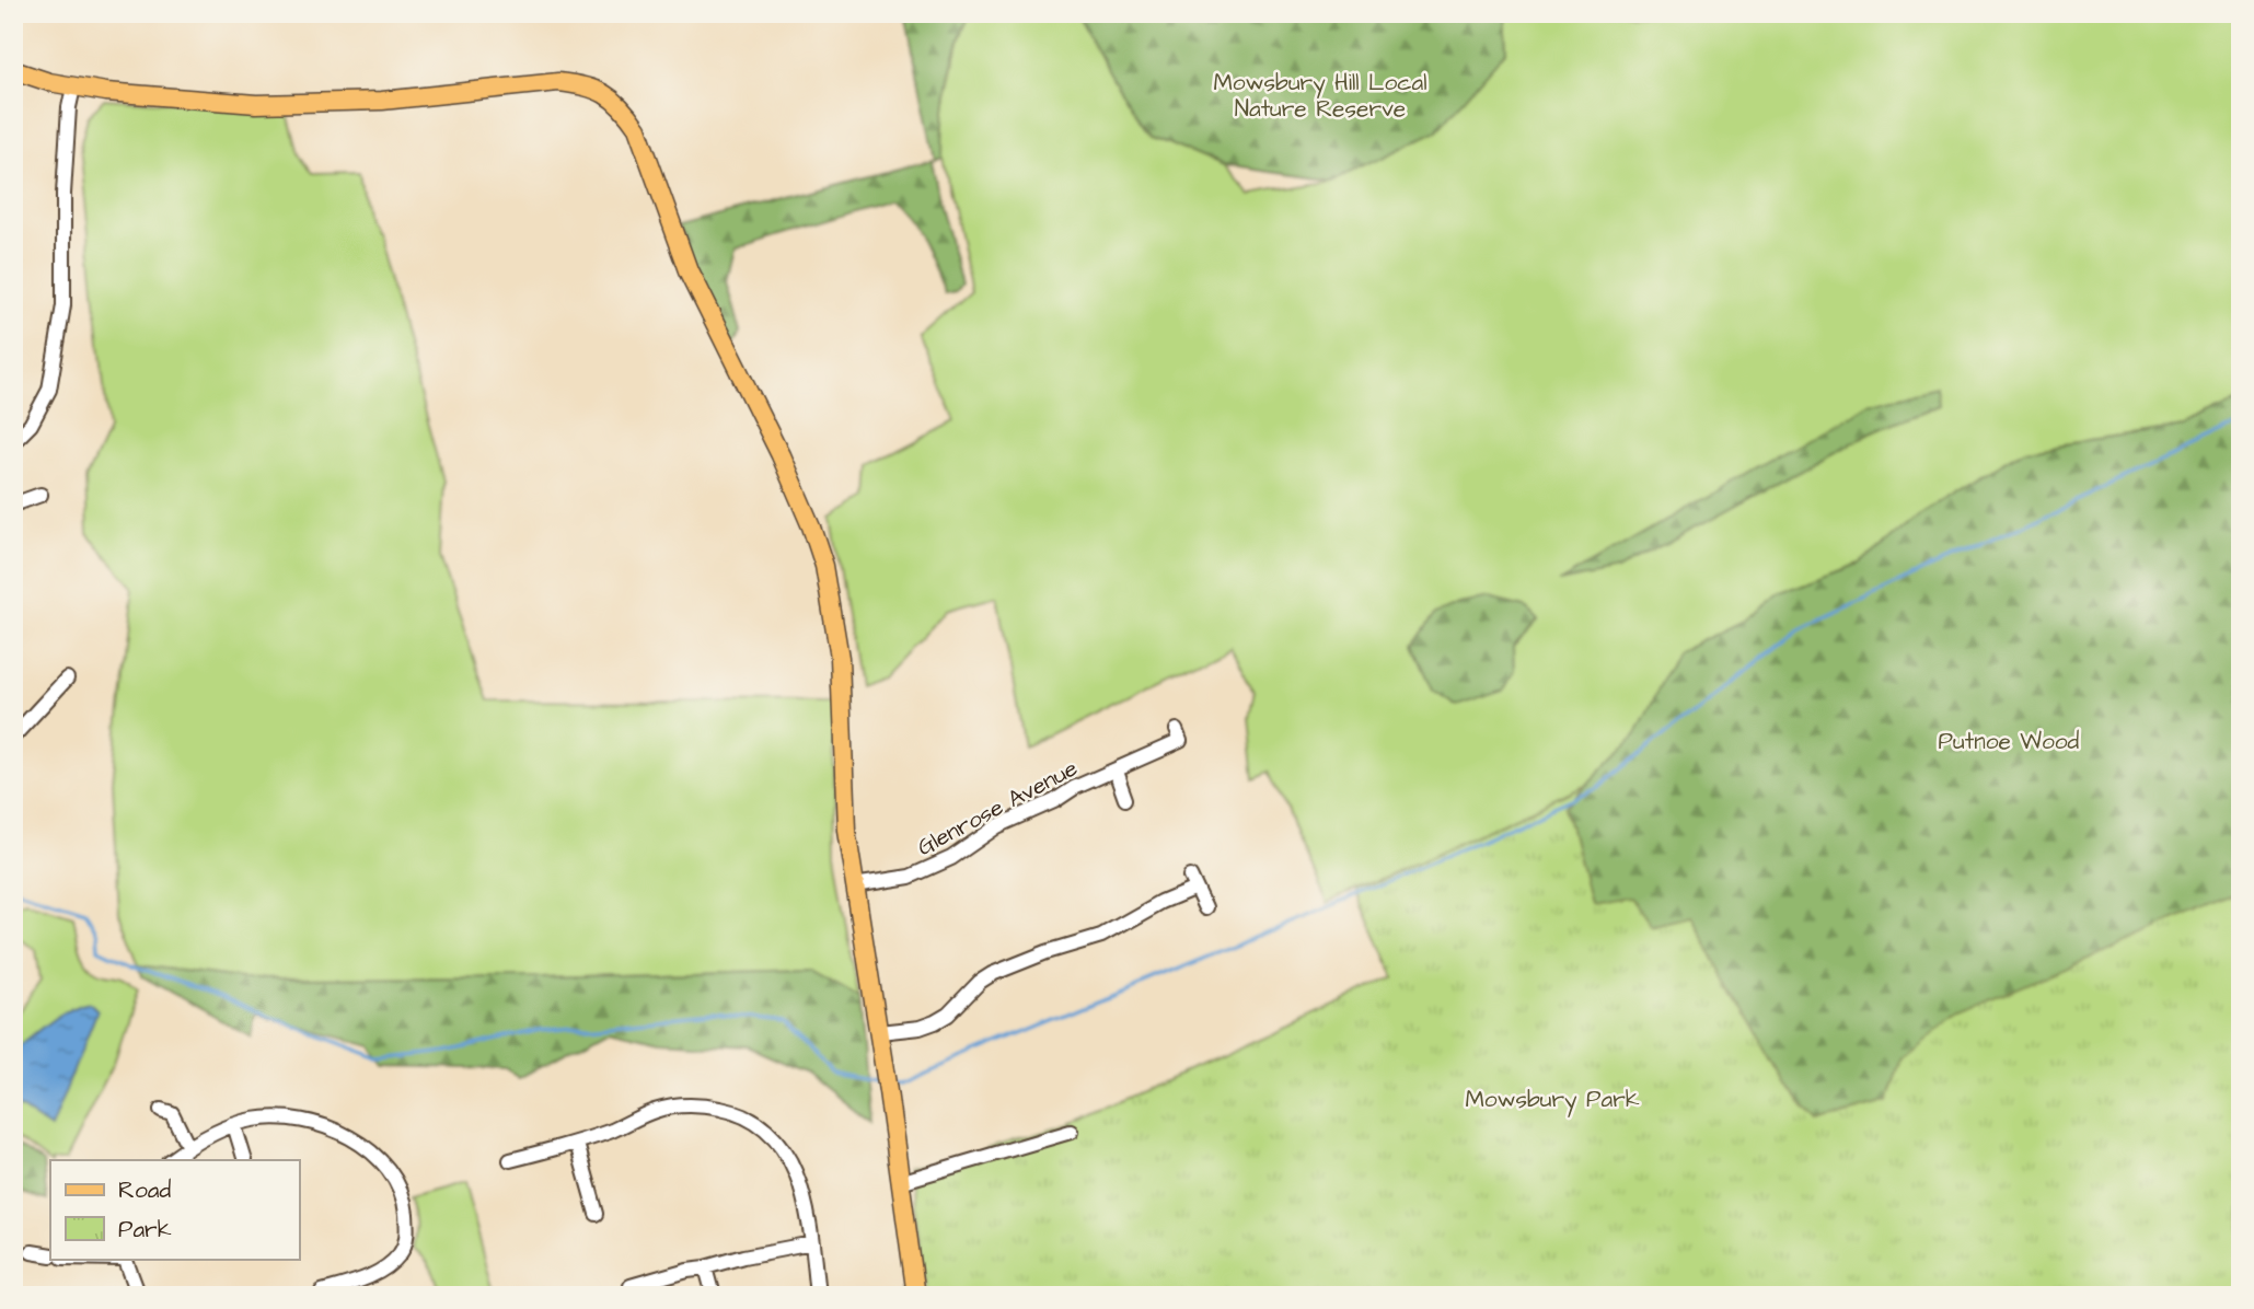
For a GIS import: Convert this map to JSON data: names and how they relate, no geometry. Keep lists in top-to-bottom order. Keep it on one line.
{"streets":{"street":["Glenrose Avenue"]},"parks":["Mowsbury Hill Local Nature Reserve","Putnoe Wood","Mowsbury Park"],"legend":["Road","Park"]}
